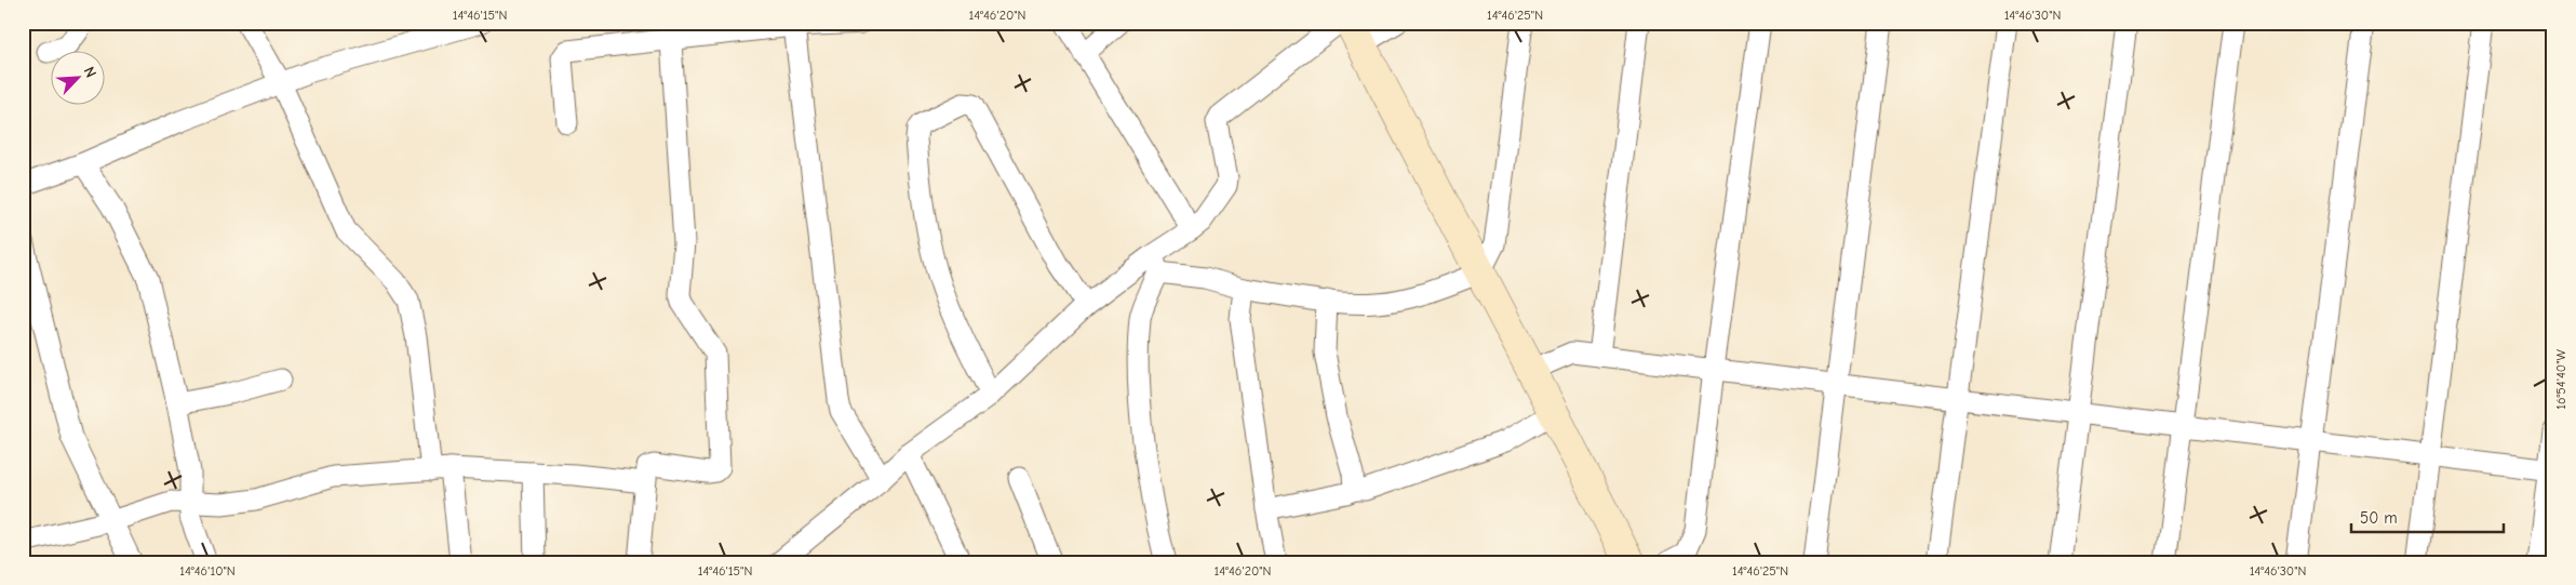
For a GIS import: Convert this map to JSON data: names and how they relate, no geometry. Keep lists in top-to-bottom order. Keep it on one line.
{"scale_bar":"50 m","north":"top right","coordinates":["14°46'15\"N","14°46'20\"N","14°46'25\"N","14°46'30\"N","16°54'40\"W","14°46'10\"N"]}
